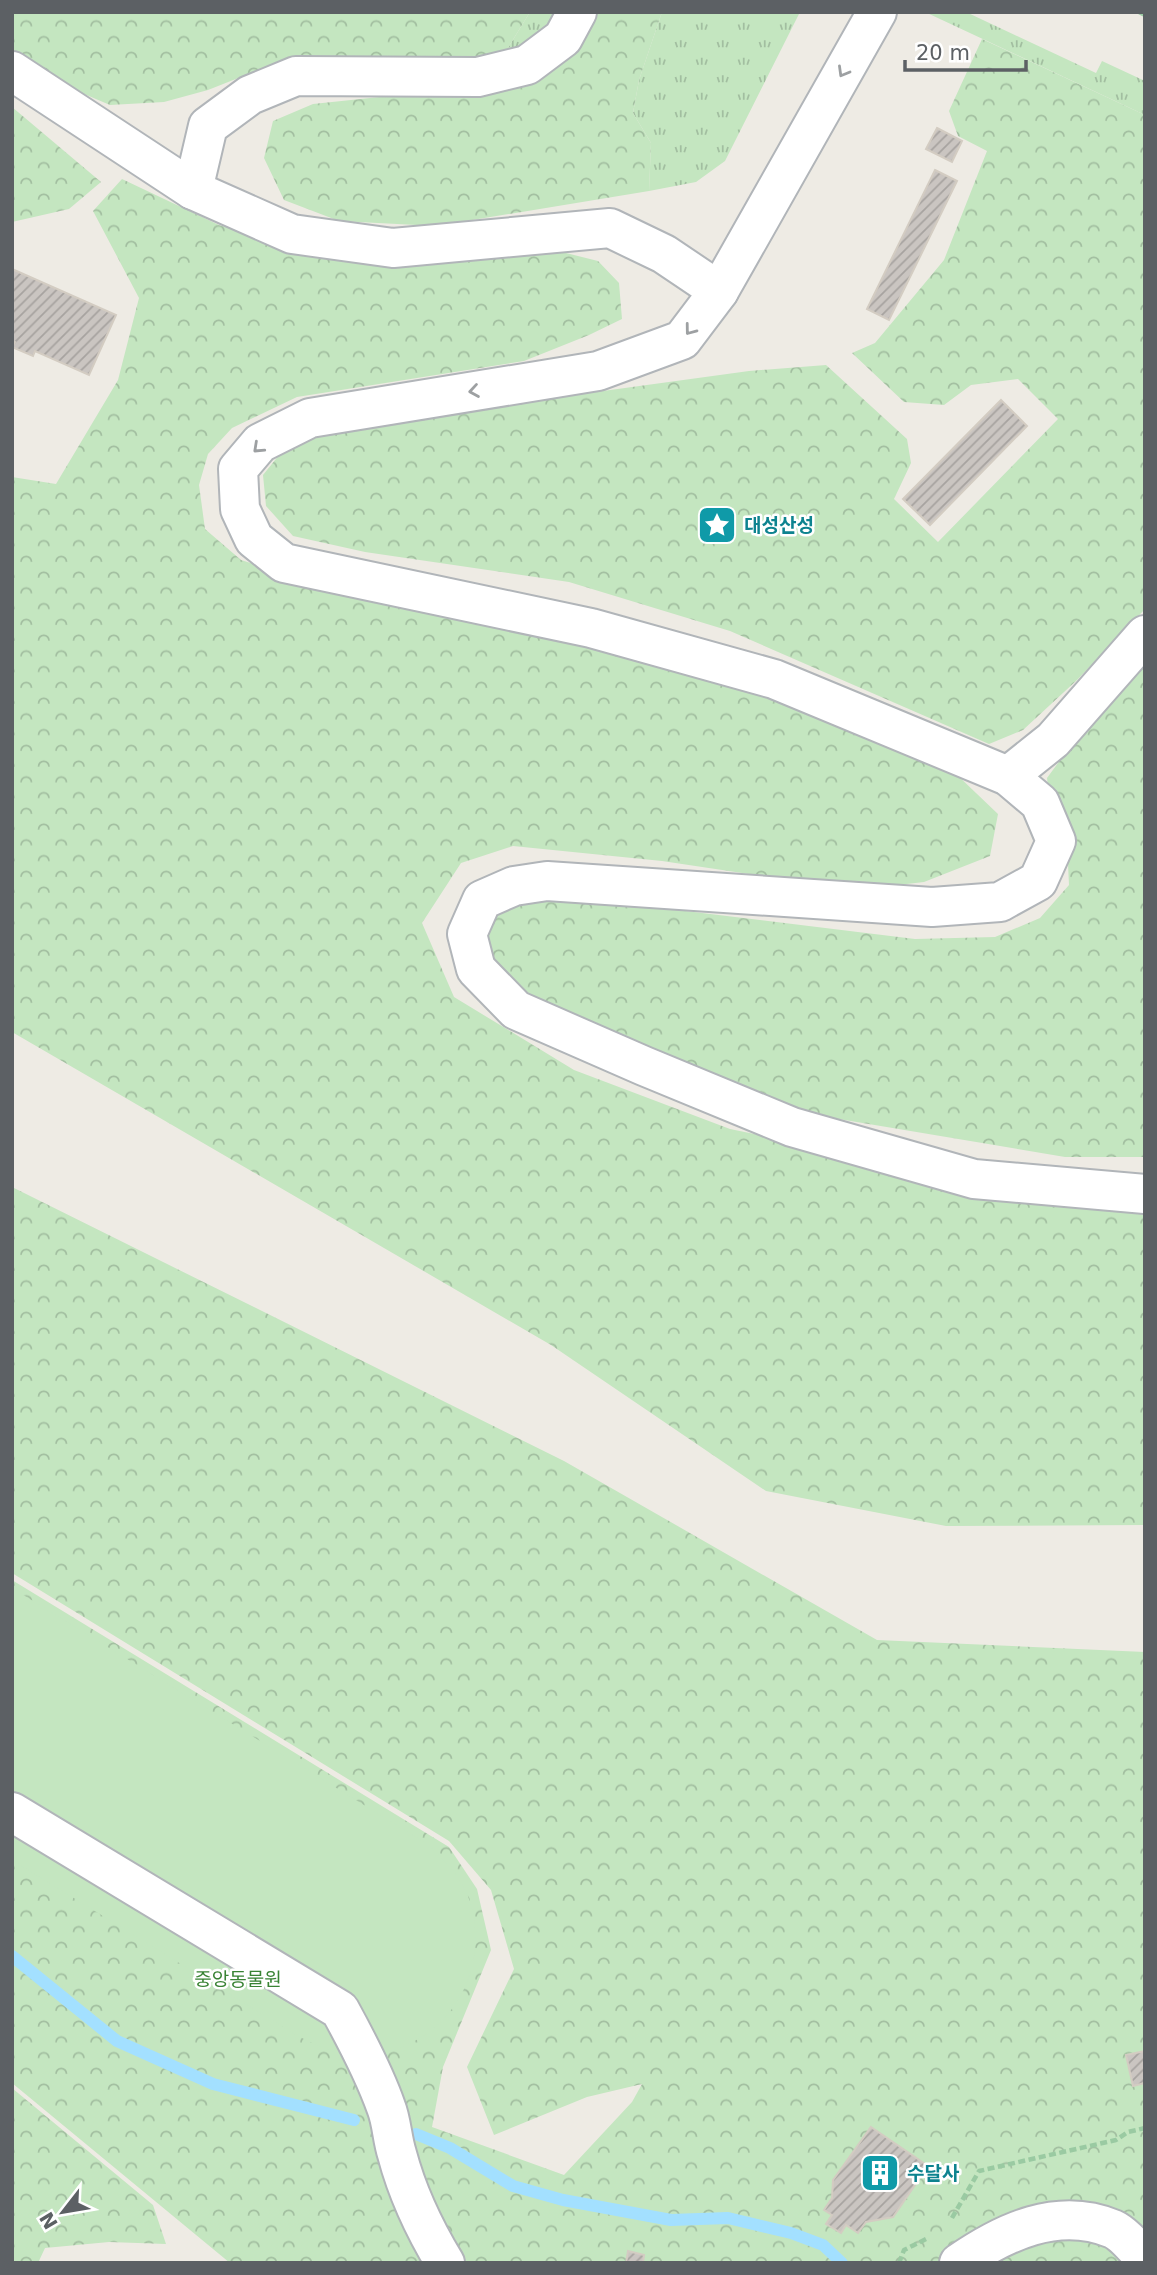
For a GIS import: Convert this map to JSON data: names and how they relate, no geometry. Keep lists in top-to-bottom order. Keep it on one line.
{"parks":["중앙동물원"],"places":{"place":["대성산성"],"building":["수달사"]},"scale_bar":"20 m","north":"bottom left"}
